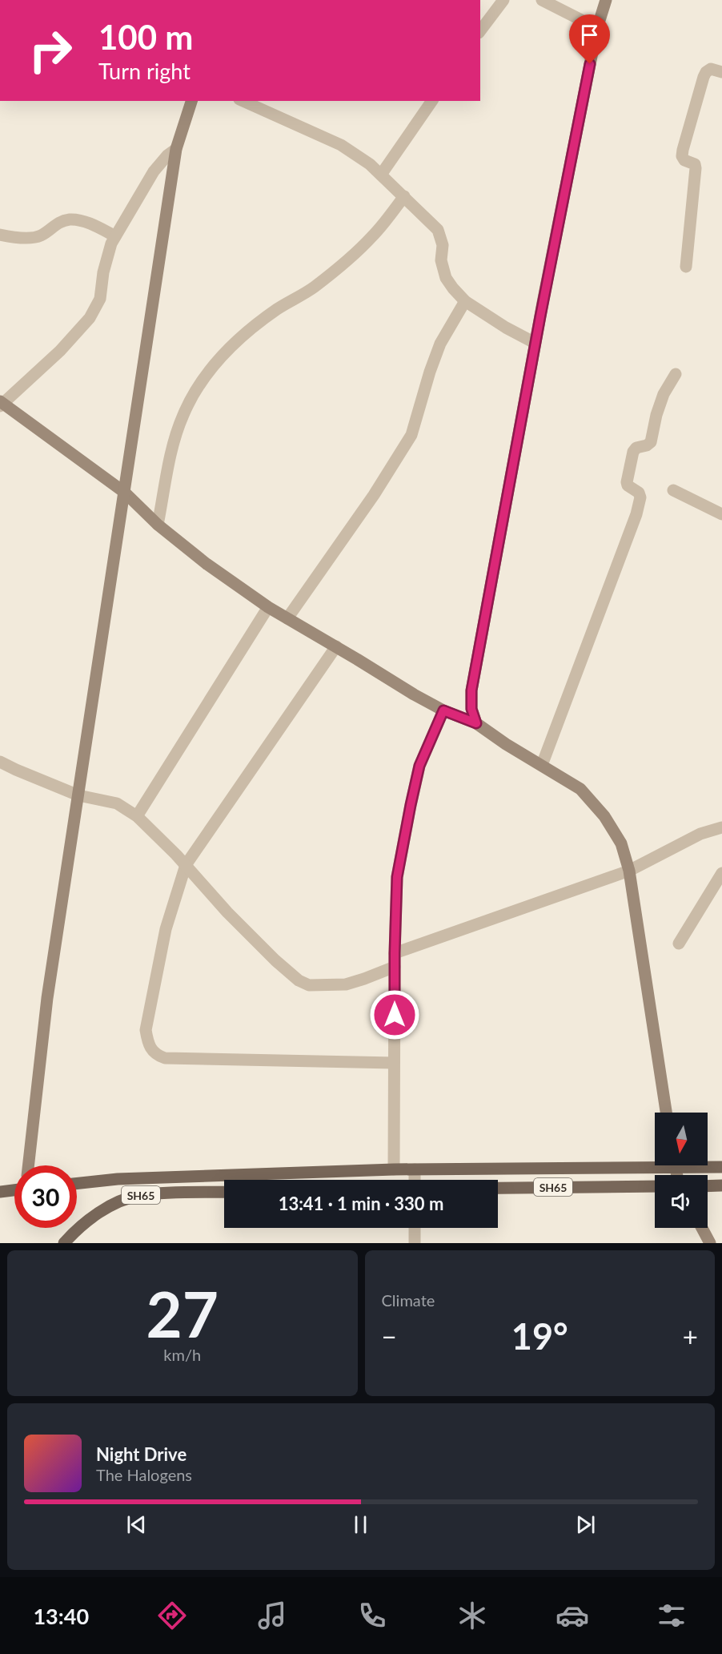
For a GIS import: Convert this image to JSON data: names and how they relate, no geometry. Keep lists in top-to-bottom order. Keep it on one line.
{"streets":{"main road":["SH65"]},"north":"bottom","page":{"turn":["100 m","Turn right"],"limit":"30","trip":"13:41 · 1 min · 330 m","tile":[["27","km/h"],"Climate"],"heat":["−","19°","+"],"song":["Night Drive","The Halogens"],"tabs":"13:40"}}
